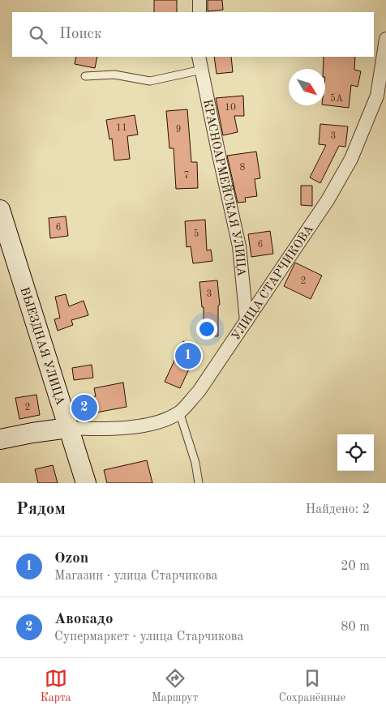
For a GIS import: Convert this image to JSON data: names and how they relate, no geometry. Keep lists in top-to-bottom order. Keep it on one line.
{"streets":{"street":["КРАСНОАРМЕЙСКАЯ УЛИЦА","УЛИЦА СТАРЧИКОВА","ВЫЕЗДНАЯ УЛИЦА"]},"crossings":[["КРАСНОАРМЕЙСКАЯ УЛИЦА","УЛИЦА СТАРЧИКОВА"],["УЛИЦА СТАРЧИКОВА","ВЫЕЗДНАЯ УЛИЦА"]],"house_numbers":["5А","10","11","9","3","8","7","6","5","6","2","3","2"],"north":"bottom right","page":{"search":"Поиск","pins":["1","2"],"heading":["Рядом","Найдено: 2"],"list":[{"mark":"1","name":"Ozon","note":"Магазин · улица Старчикова","value":"20 m"},{"mark":"2","name":"Авокадо","note":"Супермаркет · улица Старчикова","value":"80 m"}],"nav":["Карта","Маршрут","Сохранённые"]}}
